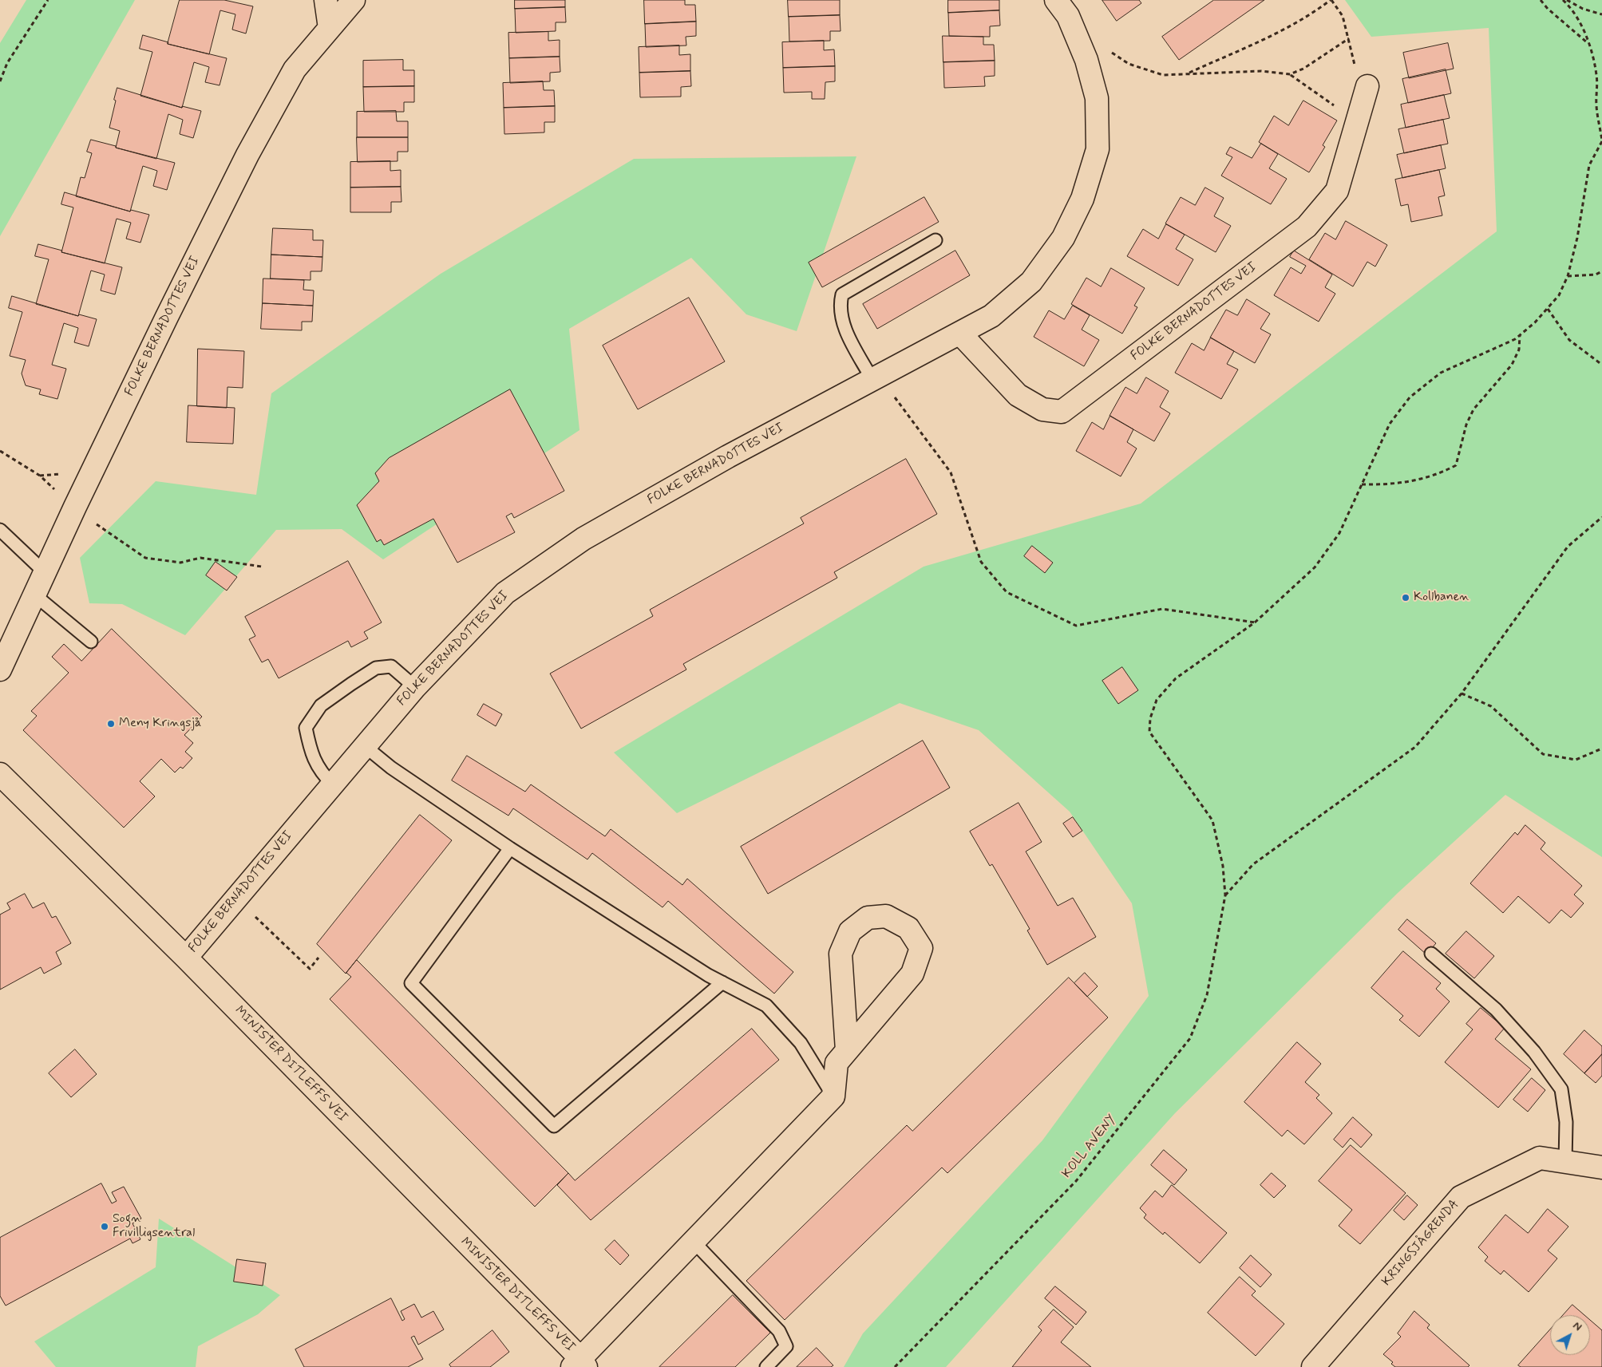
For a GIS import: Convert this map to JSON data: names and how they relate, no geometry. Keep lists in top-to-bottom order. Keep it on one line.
{"streets":{"street":["FOLKE BERNADOTTES VEI","MINISTER DITLEFFS VEI","KRINGSJÅGRENDA"],"path":["KOLL AVENY"]},"crossings":[["FOLKE BERNADOTTES VEI","MINISTER DITLEFFS VEI"]],"places":["Kollbanen","Meny Kringsjå","Sogn Frivilligsentral"],"north":"top right"}
